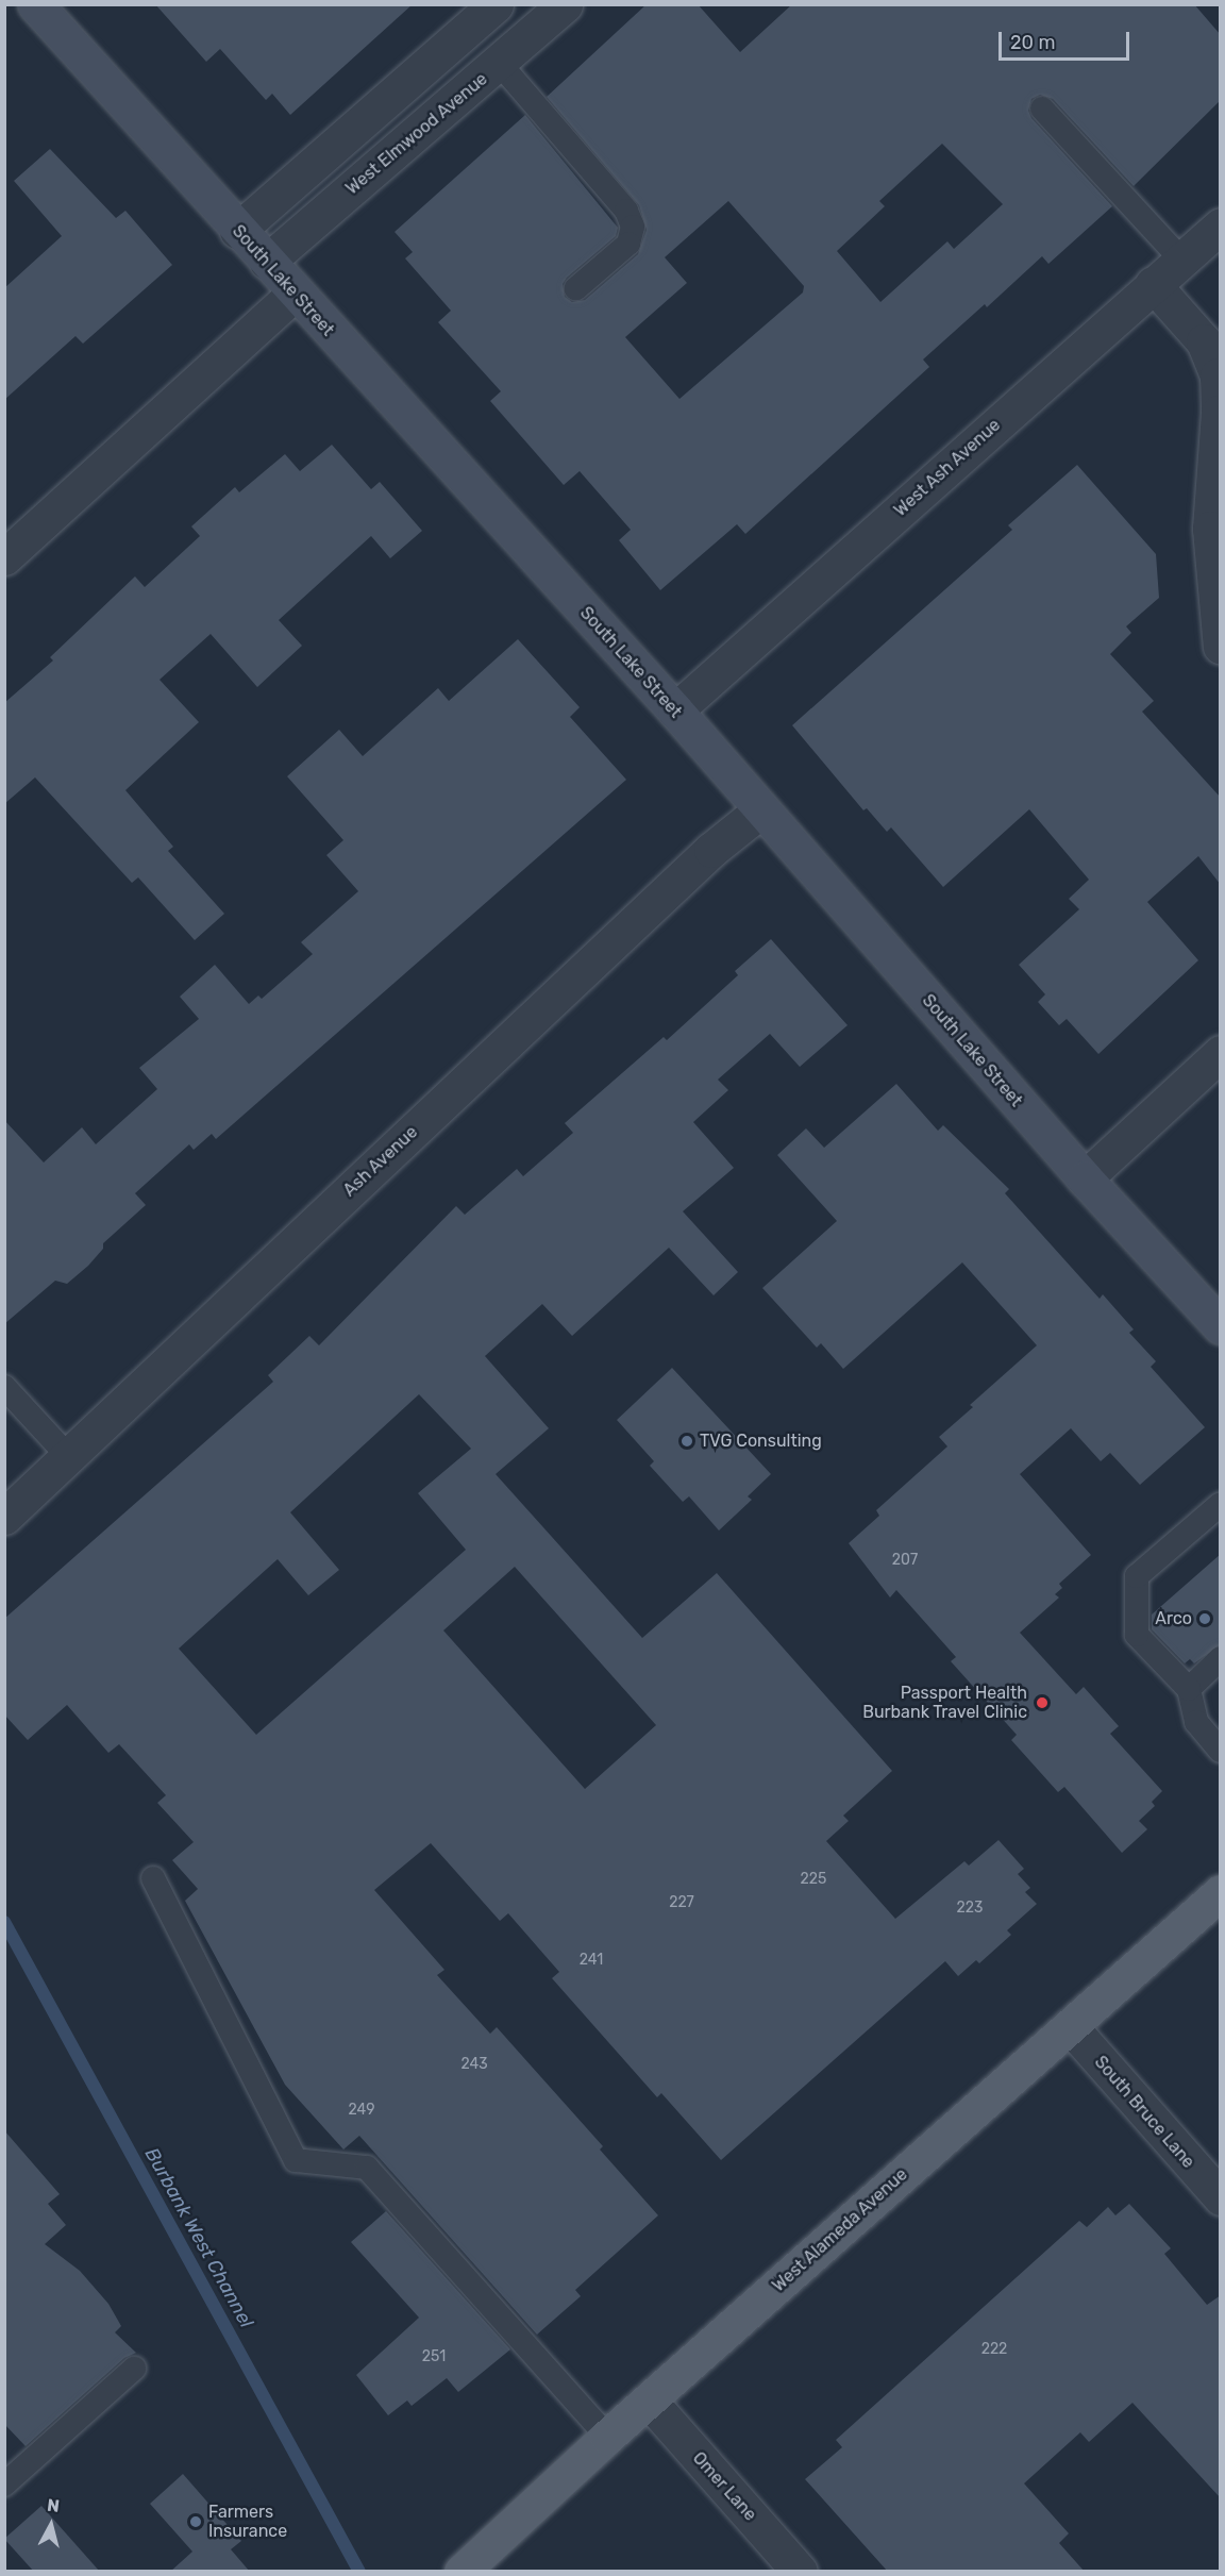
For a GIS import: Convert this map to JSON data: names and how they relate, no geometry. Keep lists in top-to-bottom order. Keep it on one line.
{"streets":{"main road":["West Alameda Avenue"],"street":["West Elmwood Avenue","South Lake Street","West Ash Avenue","Ash Avenue","South Bruce Lane","Omer Lane"]},"crossings":[["West Elmwood Avenue","South Lake Street"],["South Lake Street","West Ash Avenue"],["South Lake Street","Ash Avenue"],["South Bruce Lane","West Alameda Avenue"],["West Alameda Avenue","Omer Lane"]],"water":["Burbank West Channel"],"places":["TVG Consulting","Arco","Passport Health Burbank Travel Clinic","Farmers Insurance"],"house_numbers":["207","225","227","223","241","243","249","222","251"],"scale_bar":"20 m","north":"top"}
